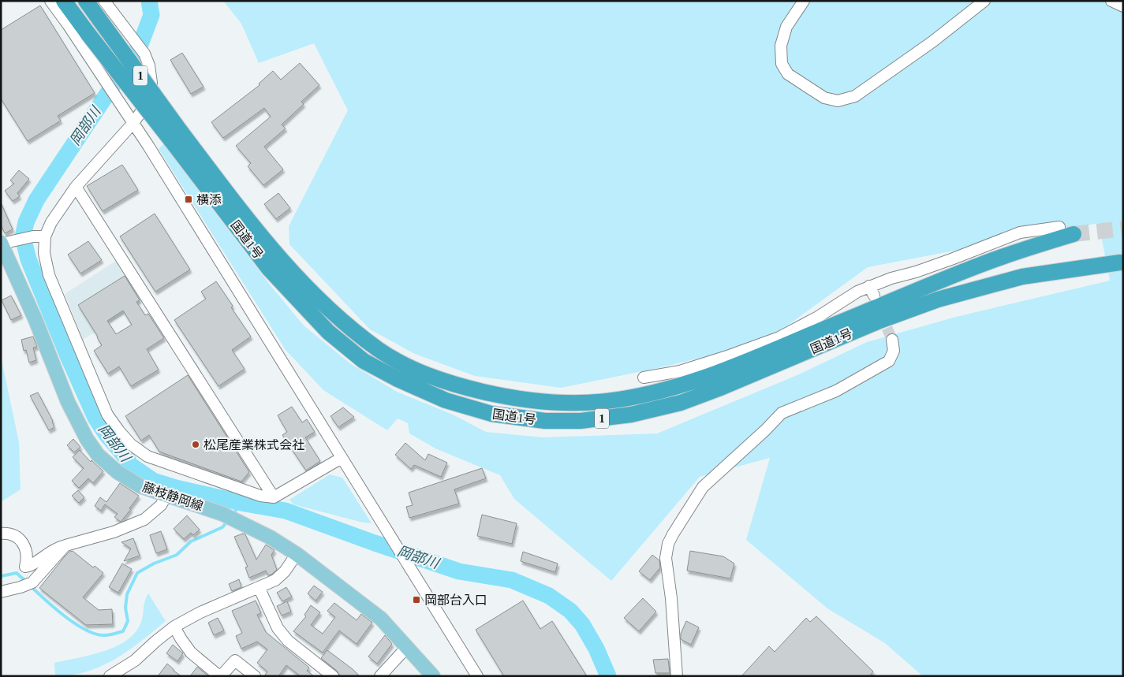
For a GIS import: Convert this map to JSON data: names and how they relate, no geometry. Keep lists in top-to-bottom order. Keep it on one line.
{"streets":{"highway":["1","国道1号"],"main road":["藤枝静岡線"]},"water":["岡部川"],"places":{"transit":["横添","岡部台入口"],"other":["松尾産業株式会社"]}}
